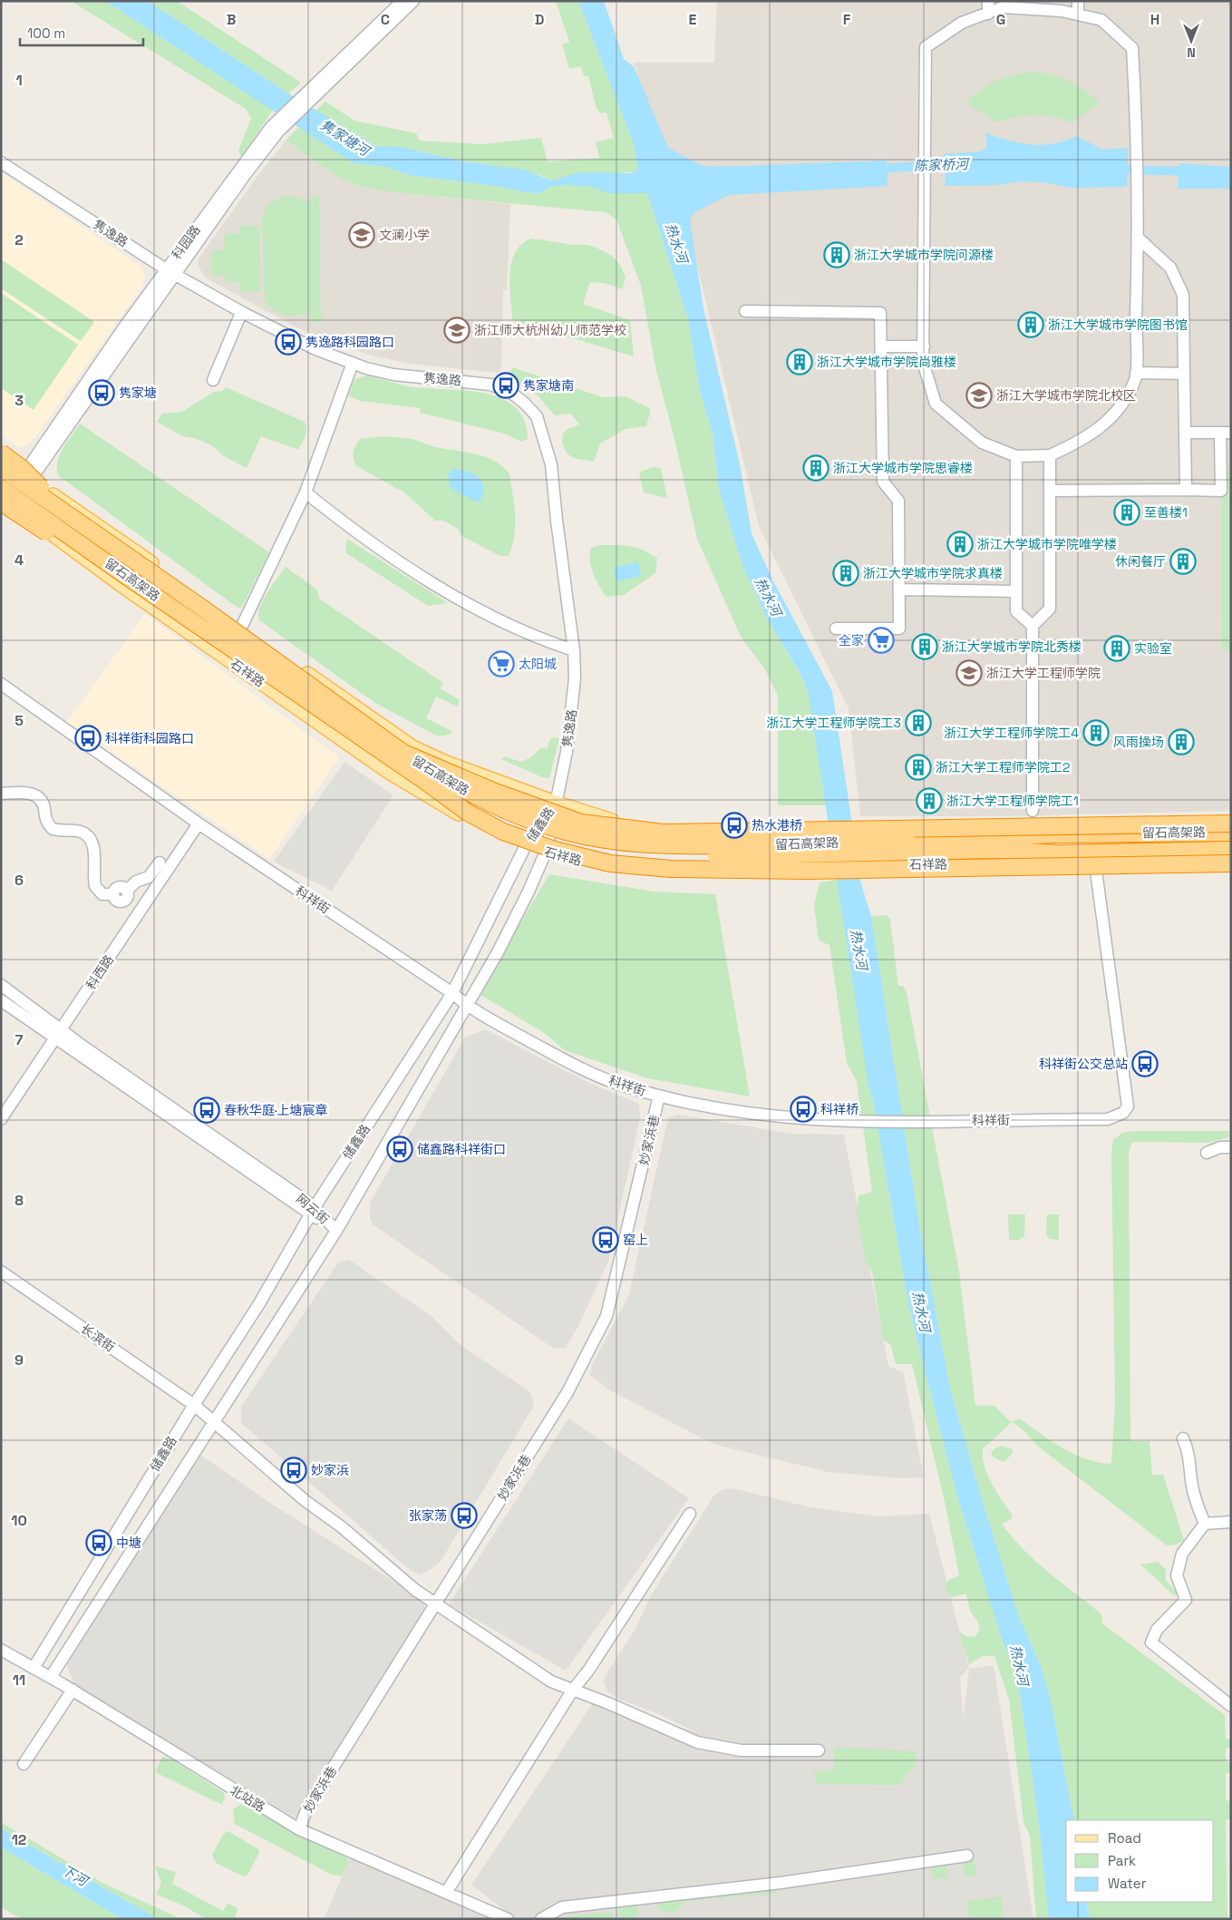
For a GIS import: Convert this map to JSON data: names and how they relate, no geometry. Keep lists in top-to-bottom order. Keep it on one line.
{"streets":{"highway":["留石高架路"],"main road":["石祥路"],"street":["隽逸路","科园路","储鑫路","科祥街","科西路","妙家浜巷","网云街","长滨街","北站路"]},"crossings":[["隽逸路","科园路"],["隽逸路","储鑫路"],["科园路","石祥路"],["石祥路","储鑫路"],["石祥路","科祥街"],["储鑫路","科祥街"],["储鑫路","网云街"],["储鑫路","长滨街"],["储鑫路","北站路"],["科祥街","科西路"],["科祥街","妙家浜巷"],["科西路","网云街"],["妙家浜巷","长滨街"],["妙家浜巷","北站路"]],"water":["隽家塘河","陈家桥河","热水河","下河"],"places":{"school or university":["文澜小学","浙江师大杭州幼儿师范学校","浙江大学城市学院北校区","浙江大学工程师学院"],"building":["浙江大学城市学院问源楼","浙江大学城市学院图书馆","浙江大学城市学院尚雅楼","浙江大学城市学院思睿楼","至善楼1","浙江大学城市学院唯学楼","休闲餐厅","浙江大学城市学院求真楼","浙江大学城市学院北秀楼","实验室","浙江大学工程师学院工3","浙江大学工程师学院工4","风雨操场","浙江大学工程师学院工2","浙江大学工程师学院工1"],"bus stop":["隽逸路科园路口","隽家塘南","隽家塘","科祥街科园路口","热水港桥","科祥街公交总站","科祥桥","春秋华庭·上塘宸章","储鑫路科祥街口","窑上","妙家浜","张家荡","中塘"],"supermarket":["全家","太阳城"]},"legend":["Road","Park","Water"],"scale_bar":"100 m","north":"bottom","grid":{"columns":["B","C","D","E","F","G","H"],"rows":["1","2","3","4","5","6","7","8","9","10","11","12"]}}
